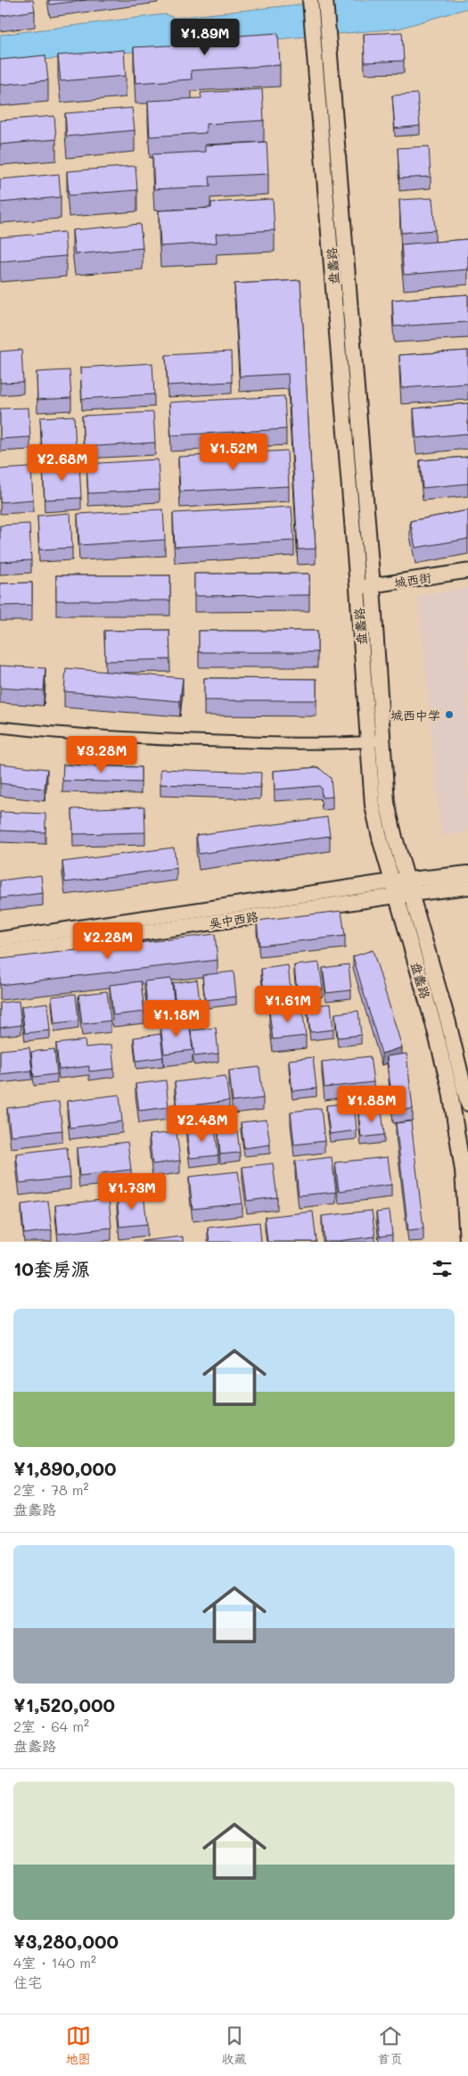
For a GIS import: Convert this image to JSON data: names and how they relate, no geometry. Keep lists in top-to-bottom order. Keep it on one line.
{"streets":{"main road":["盘蠡路","吴中西路"],"street":["城西街"]},"crossings":[["盘蠡路","城西街"],["盘蠡路","吴中西路"]],"places":["城西中学"],"page":{"price":["¥1.89M","¥1.52M","¥2.68M","¥3.28M","¥2.28M","¥1.61M","¥1.18M","¥1.88M","¥2.48M","¥1.73M"],"heading":"10套房源","list":[{"name":"¥1,890,000","note":"2室 · 78 m² · 盘蠡路"},{"name":"¥1,520,000","note":"2室 · 64 m² · 盘蠡路"},{"name":"¥3,280,000","note":"4室 · 140 m² · 住宅"}],"tabs":["地图","收藏","首页"]}}
